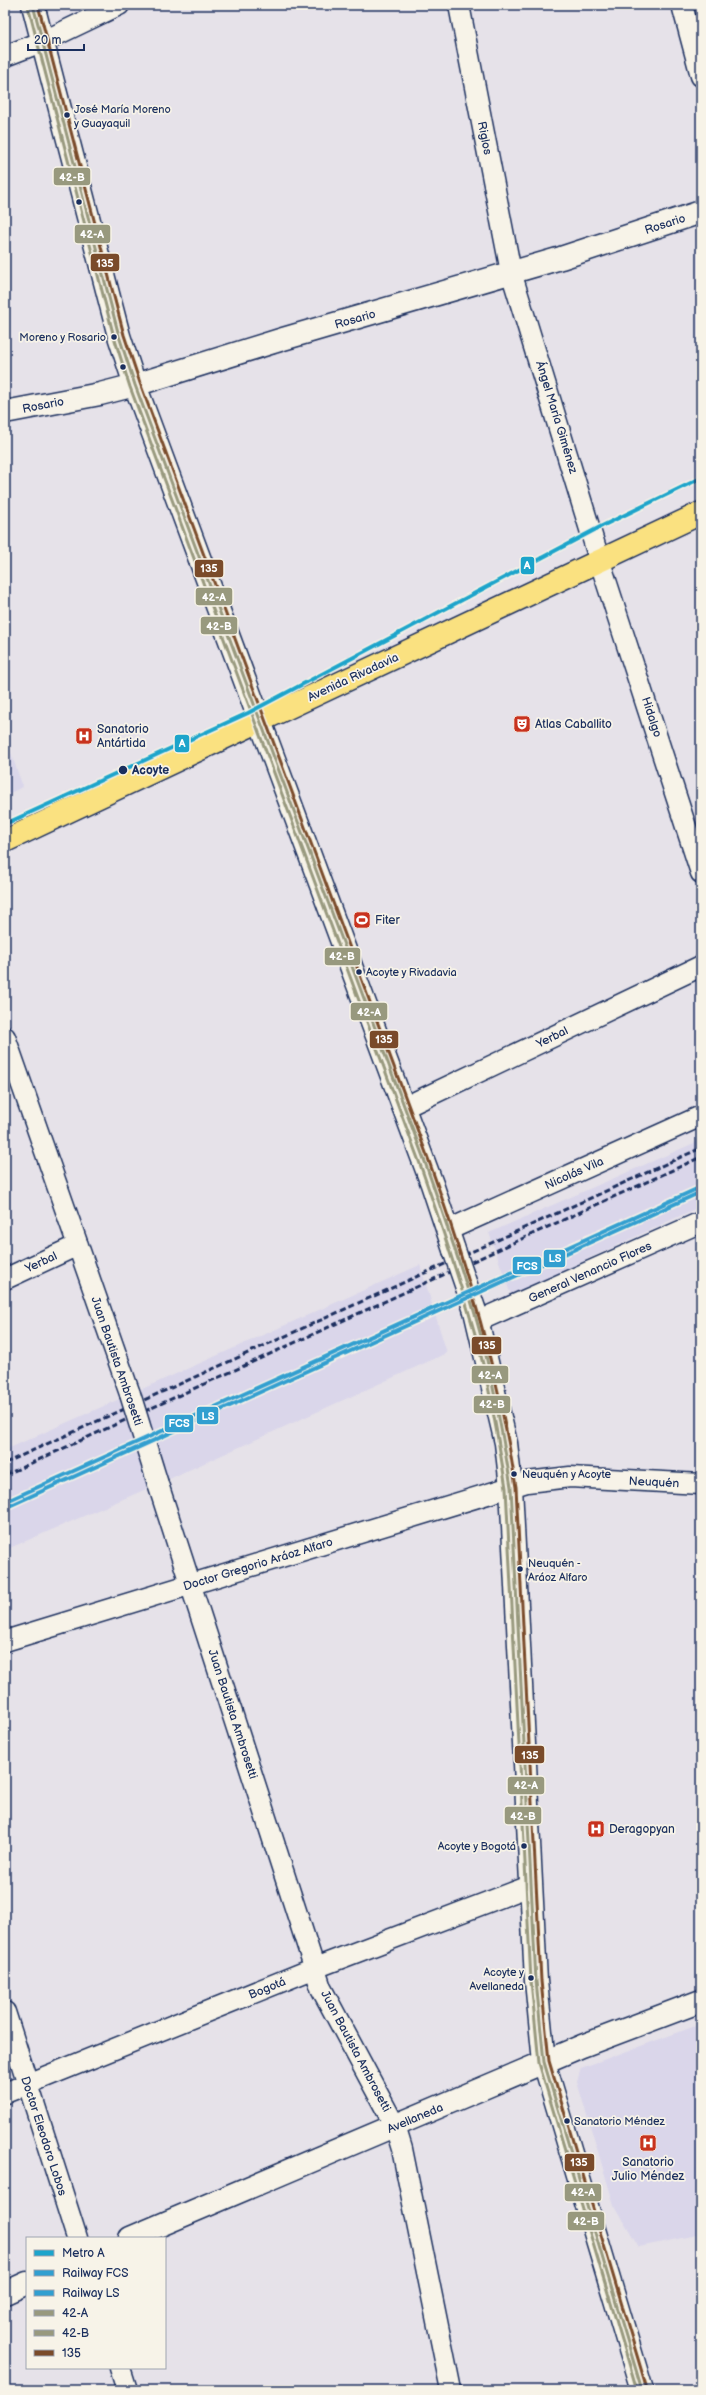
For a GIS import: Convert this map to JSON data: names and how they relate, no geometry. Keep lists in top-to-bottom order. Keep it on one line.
{"streets":{"main road":["Rosario","Avenida Rivadavia","Avellaneda"],"street":["Riglos","Ángel María Giménez","Hidalgo","Yerbal","Nicolás Vila","General Venancio Flores","Juan Bautista Ambrosetti","Neuquén","Doctor Gregorio Aráoz Alfaro","Bogotá","Doctor Eleodoro Lobos"]},"crossings":[["Riglos","Rosario"],["Riglos","Ángel María Giménez"],["Rosario","Ángel María Giménez"],["Ángel María Giménez","Avenida Rivadavia"],["Ángel María Giménez","Hidalgo"],["Avenida Rivadavia","Hidalgo"],["Yerbal","Juan Bautista Ambrosetti"],["Juan Bautista Ambrosetti","Doctor Gregorio Aráoz Alfaro"],["Juan Bautista Ambrosetti","Bogotá"],["Juan Bautista Ambrosetti","Avellaneda"],["Neuquén","Doctor Gregorio Aráoz Alfaro"],["Bogotá","Doctor Eleodoro Lobos"]],"places":{"other":["José María Moreno y Guayaquil","Moreno y Rosario","Acoyte","Acoyte y Rivadavia","Neuquén y Acoyte","Neuquén - Aráoz Alfaro","Acoyte y Bogotá","Acoyte y Avellaneda","Sanatorio Méndez"],"theatre":["Atlas Caballito"],"hospital":["Sanatorio Antártida","Deragopyan","Sanatorio Julio Méndez"],"sports":["Fiter"]},"lines":["transit line 42-A","transit line 135","transit line 42-B","metro line A","rail line FCS","rail line LS"],"legend":["Metro A","Railway FCS","Railway LS","42-A","42-B","135"],"scale_bar":"20 m"}
